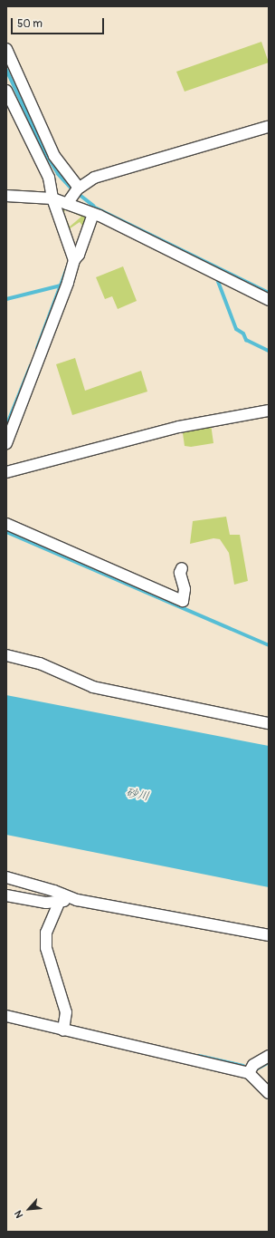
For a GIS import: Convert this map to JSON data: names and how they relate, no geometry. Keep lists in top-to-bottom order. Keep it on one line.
{"water":["砂川"],"scale_bar":"50 m","north":"bottom left"}
